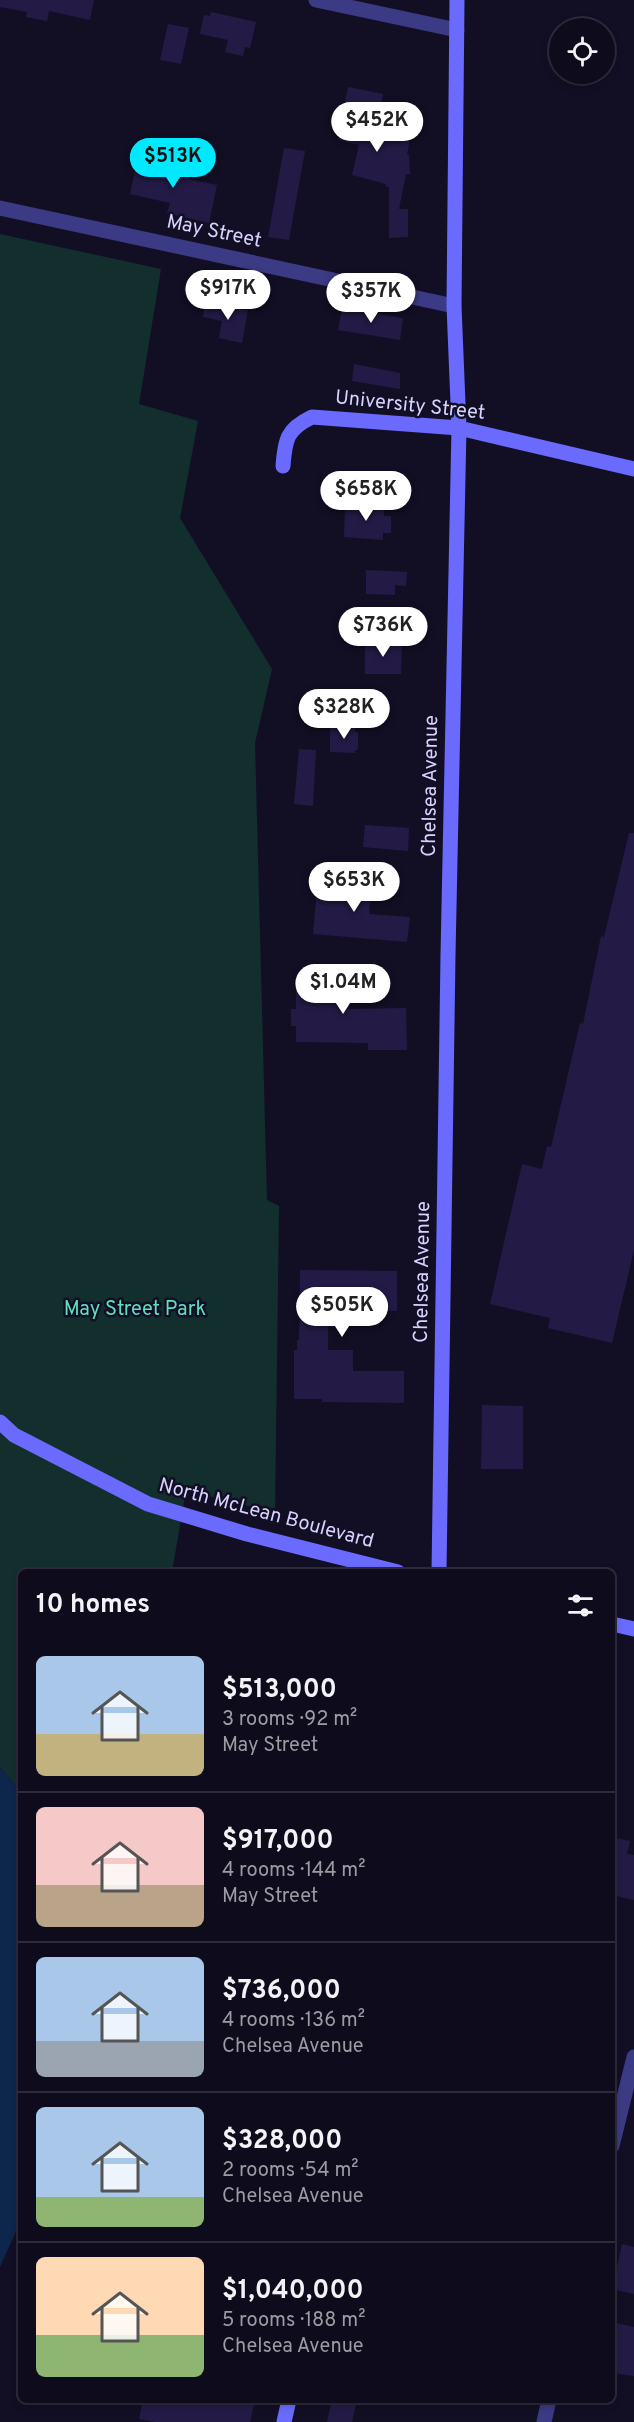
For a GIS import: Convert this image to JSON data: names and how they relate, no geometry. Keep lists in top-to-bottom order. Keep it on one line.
{"streets":{"main road":["University Street","Chelsea Avenue","North McLean Boulevard"],"street":["May Street"]},"crossings":[["May Street","Chelsea Avenue"],["University Street","Chelsea Avenue"]],"parks":["May Street Park"],"page":{"price":["$452K","$513K","$917K","$357K","$658K","$736K","$328K","$653K","$1.04M","$505K"],"heading":"10 homes","list":[{"name":"$513,000","note":"3 rooms · 92 m² · May Street"},{"name":"$917,000","note":"4 rooms · 144 m² · May Street"},{"name":"$736,000","note":"4 rooms · 136 m² · Chelsea Avenue"},{"name":"$328,000","note":"2 rooms · 54 m² · Chelsea Avenue"},{"name":"$1,040,000","note":"5 rooms · 188 m² · Chelsea Avenue"}]}}
